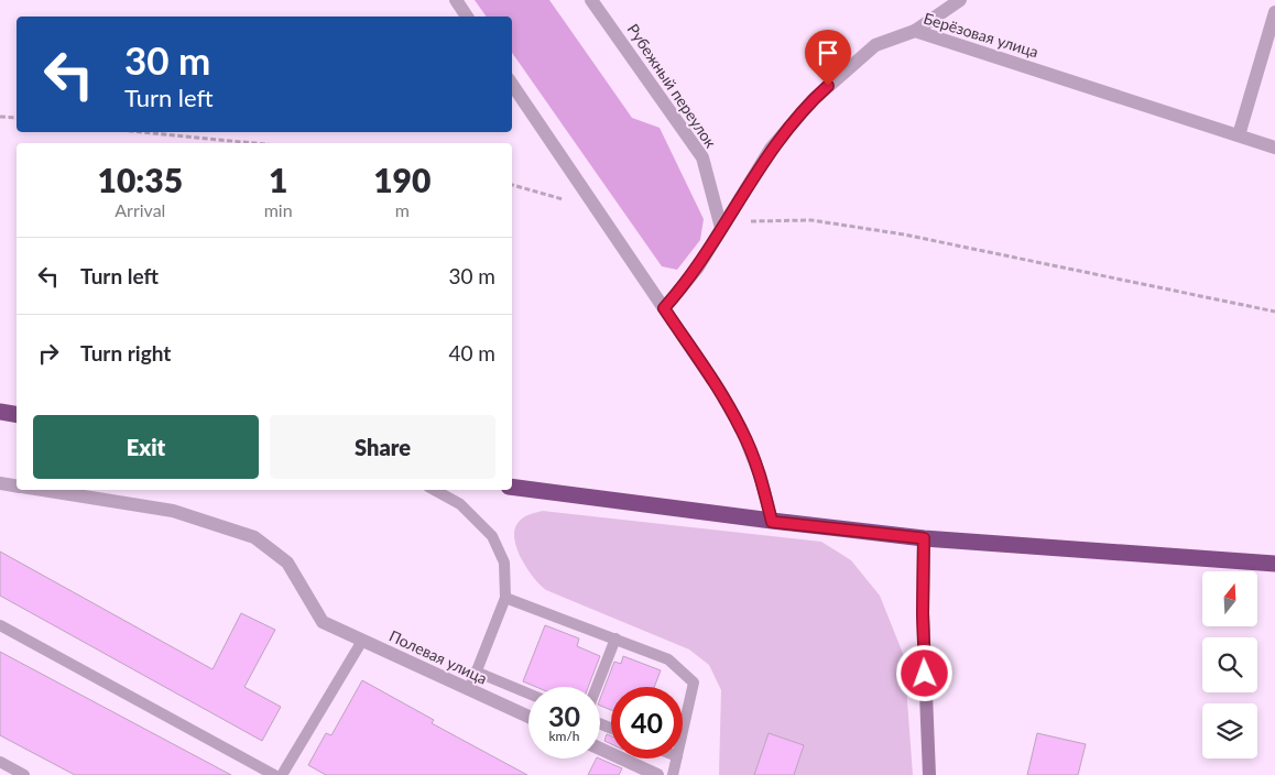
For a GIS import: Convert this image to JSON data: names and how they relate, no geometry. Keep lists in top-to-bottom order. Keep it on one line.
{"streets":{"street":["Берёзовая улица","Рубежный переулок","Полевая улица"]},"crossings":[["Берёзовая улица","Рубежный переулок"]],"north":"top","page":{"turn":["30 m","Turn left"],"eta":["10:35","Arrival","1","min","190","m"],"list":[{"name":"Turn left","value":"30 m"},{"name":"Turn right","value":"40 m"}],"buttons":["Exit","Share"],"speed":"30 km/h","limit":"40"}}
